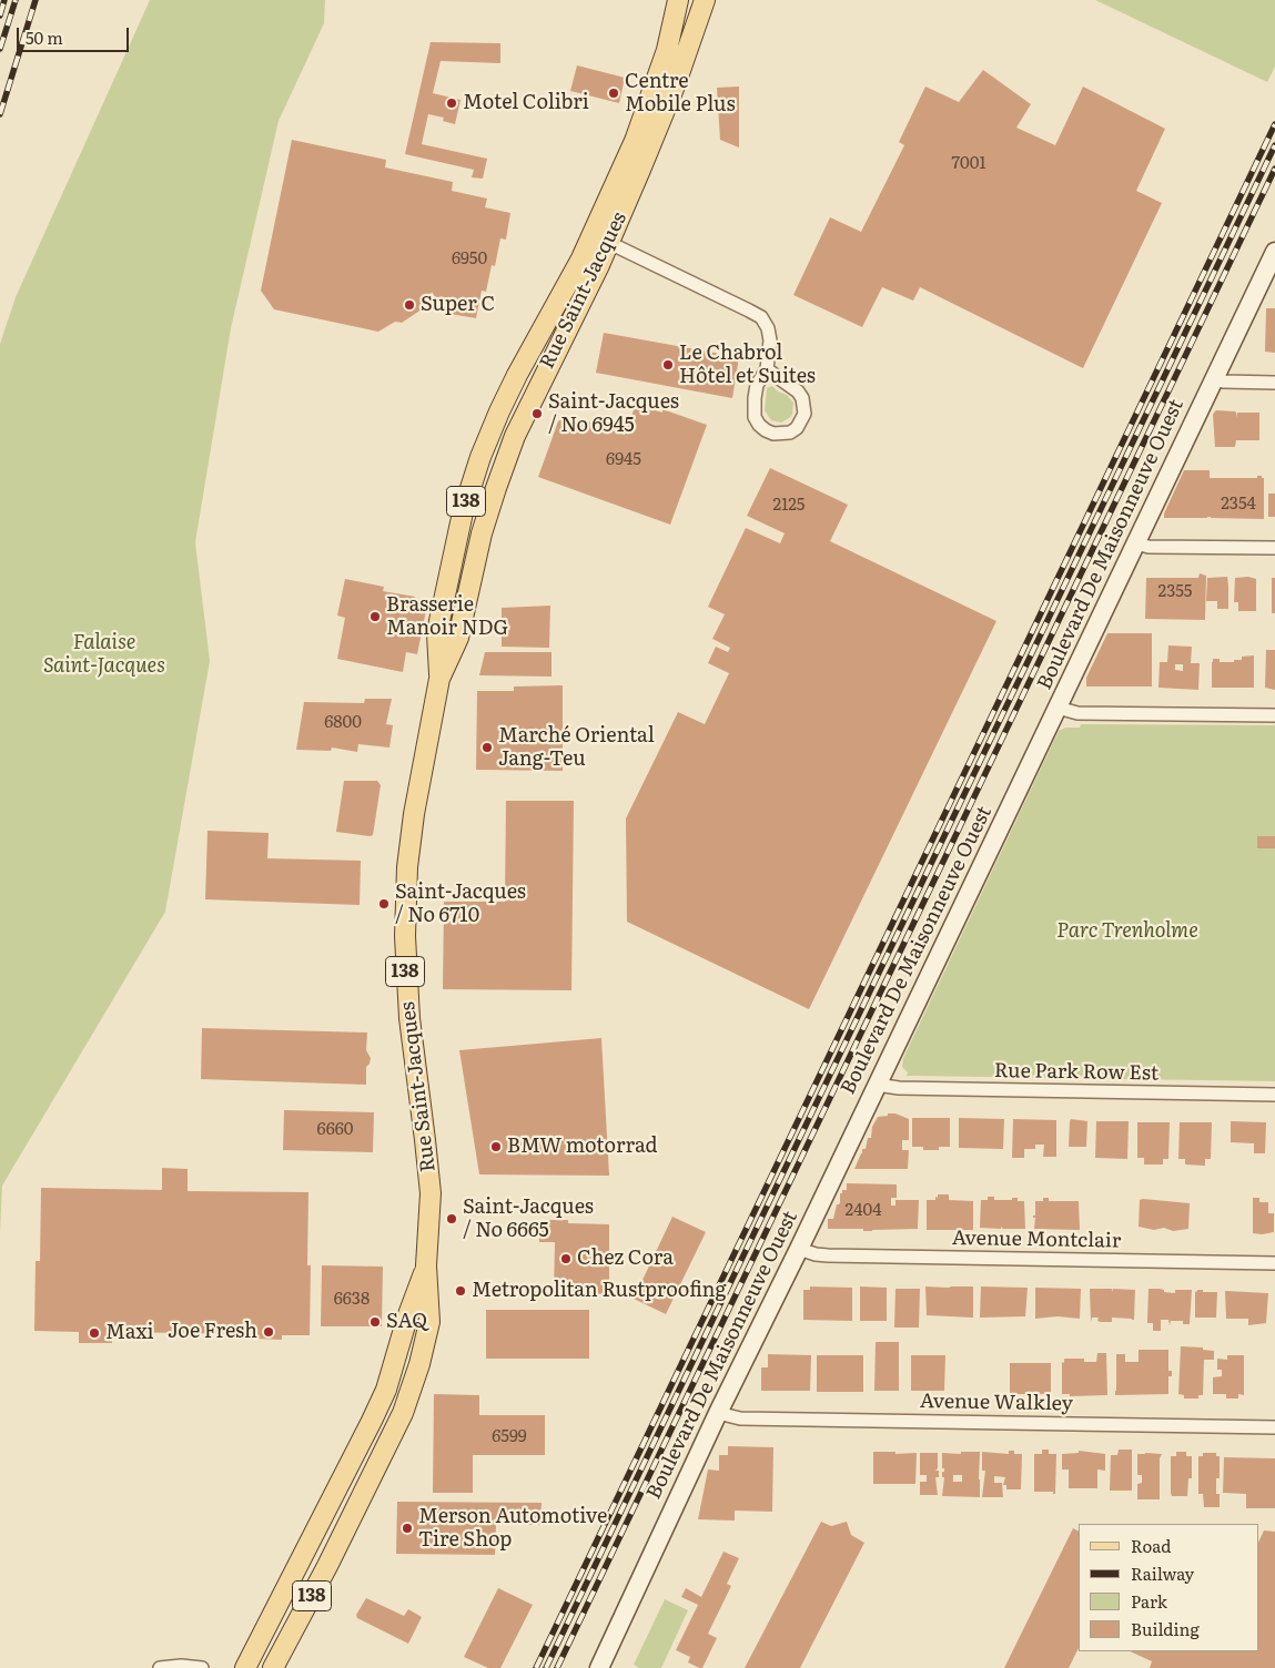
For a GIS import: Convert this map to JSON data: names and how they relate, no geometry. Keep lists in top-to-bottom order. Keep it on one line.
{"streets":{"main road":["Rue Saint-Jacques","138"],"street":["Boulevard De Maisonneuve Ouest","Rue Park Row Est","Avenue Montclair","Avenue Walkley"]},"crossings":[["Boulevard De Maisonneuve Ouest","Rue Park Row Est"],["Boulevard De Maisonneuve Ouest","Avenue Montclair"],["Boulevard De Maisonneuve Ouest","Avenue Walkley"]],"parks":["Falaise Saint-Jacques","Parc Trenholme"],"places":["Centre Mobile Plus","Motel Colibri","Super C","Le Chabrol Hôtel et Suites","Saint-Jacques / No 6945","Brasserie Manoir NDG","Marché Oriental Jang-Teu","Saint-Jacques / No 6710","BMW motorrad","Saint-Jacques / No 6665","Chez Cora","Metropolitan Rustproofing","SAQ","Joe Fresh","Maxi","Merson Automotive Tire Shop"],"house_numbers":["7001","6950","6945","2354","2125","2355","6800","6660","2404","6638","6599"],"legend":["Road","Railway","Park","Building"],"scale_bar":"50 m"}
